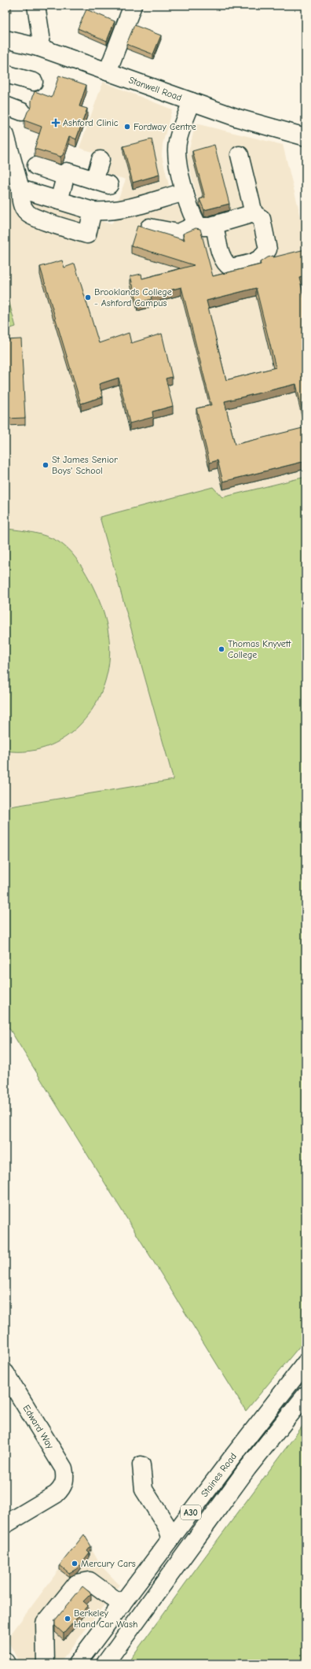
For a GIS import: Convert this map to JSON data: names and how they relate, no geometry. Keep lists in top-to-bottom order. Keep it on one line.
{"streets":{"main road":["Stanwell Road","Edward Way","Staines Road","A30"]},"places":{"health":["Ashford Clinic"],"other":["Fordway Centre","Brooklands College - Ashford Campus","St James Senior Boys' School","Thomas Knyvett College","Mercury Cars","Berkeley Hand Car Wash"]}}
